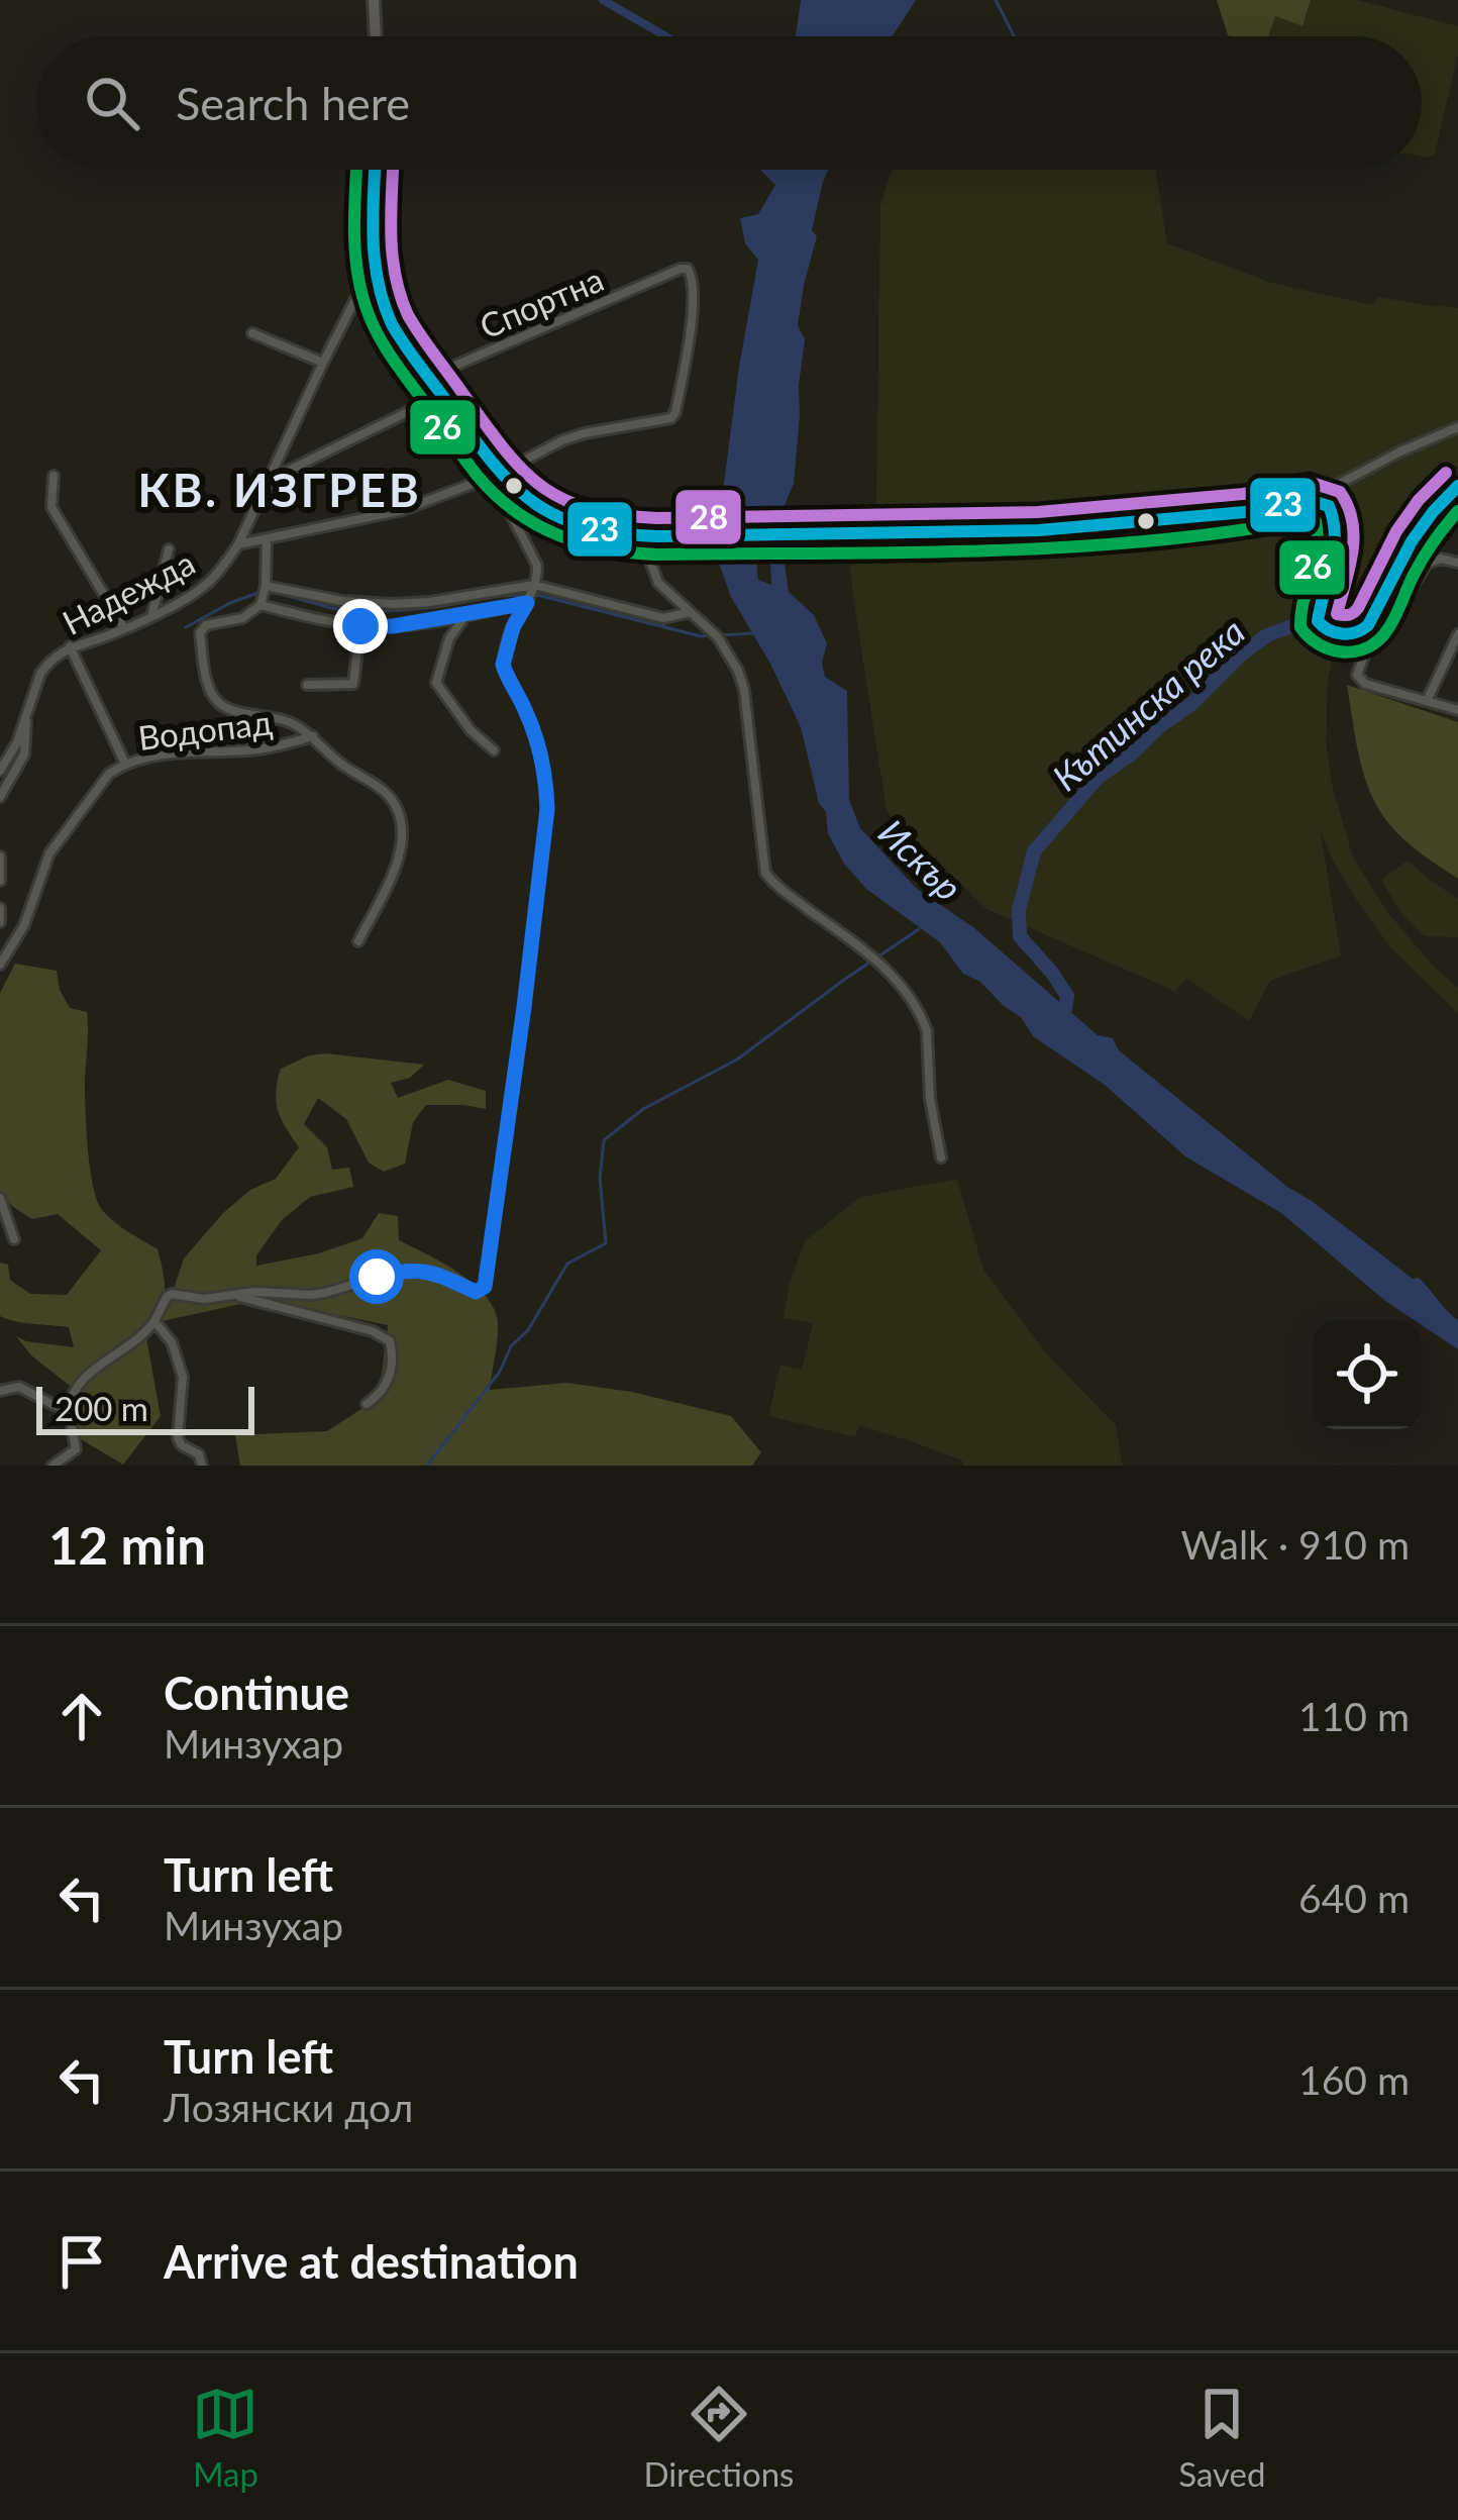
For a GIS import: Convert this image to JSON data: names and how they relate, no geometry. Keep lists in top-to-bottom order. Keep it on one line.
{"streets":{"street":["Спортна","Надежда","Водопад"]},"districts":["КВ. ИЗГРЕВ"],"water":["Кътинска река","Искър"],"lines":["transit line 23","transit line 26","transit line 28"],"scale_bar":"200 m","page":{"search":"Search here","scale":"200 m","heading":["12 min","Walk · 910 m"],"list":[["Continue","Минзухар","110 m"],["Turn left","Минзухар","640 m"],["Turn left","Лозянски дол","160 m"],"Arrive at destination"],"nav":["Map","Directions","Saved"]}}
